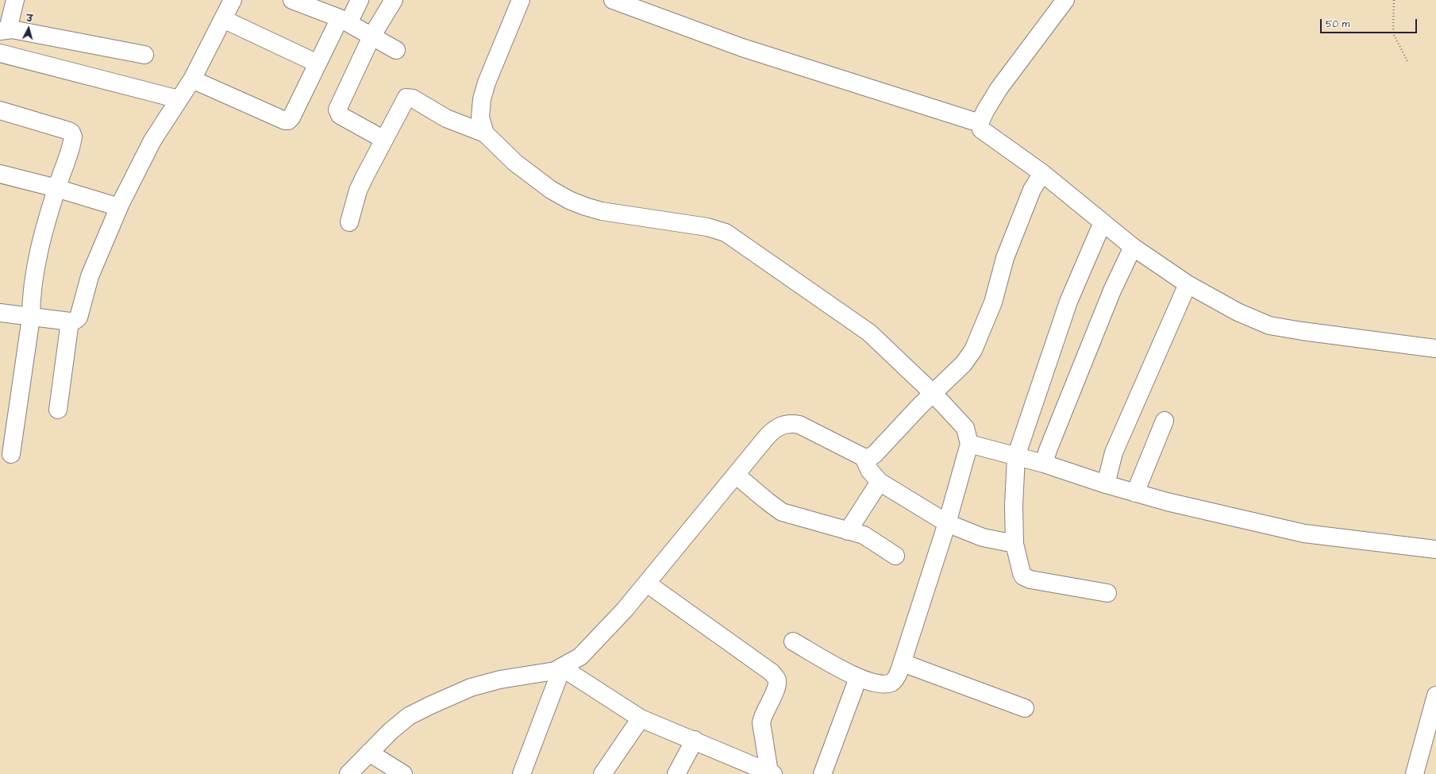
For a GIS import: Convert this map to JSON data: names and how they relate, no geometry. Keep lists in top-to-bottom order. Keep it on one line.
{"scale_bar":"50 m","north":"top"}
